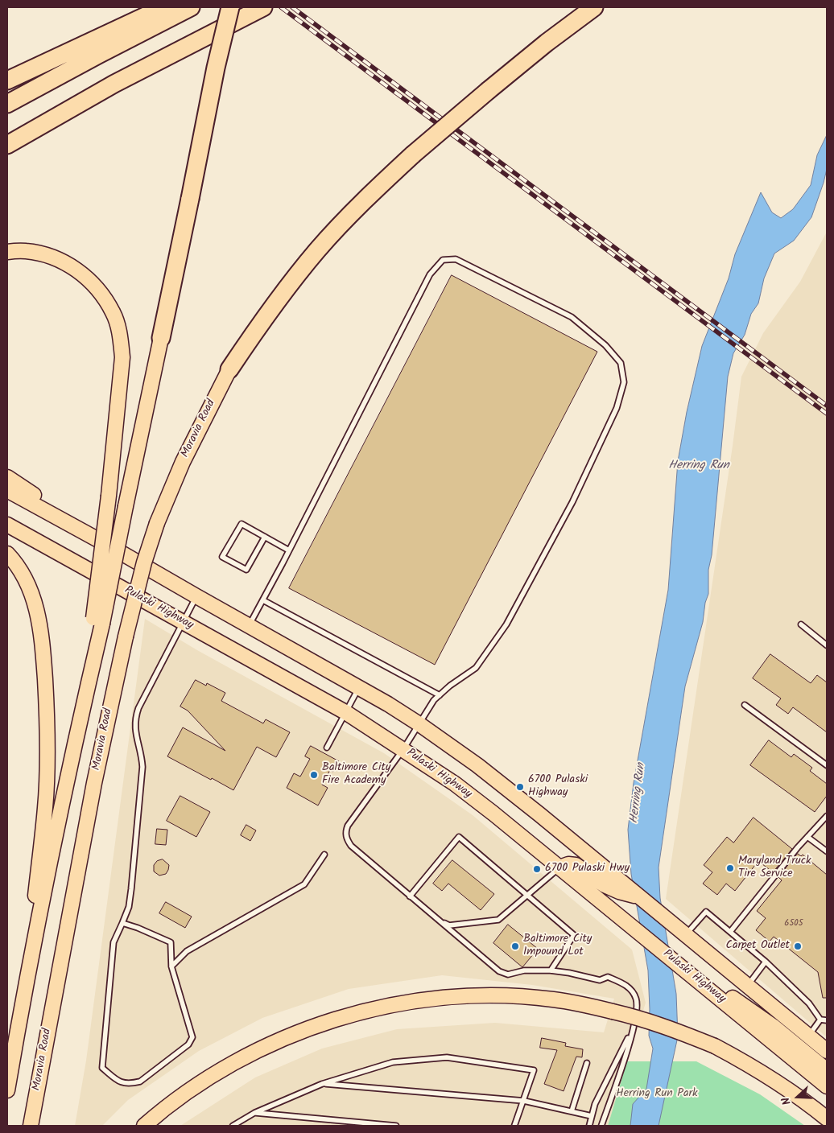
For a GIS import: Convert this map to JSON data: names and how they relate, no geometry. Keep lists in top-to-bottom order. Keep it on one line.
{"streets":{"main road":["Moravia Road","Pulaski Highway"]},"water":["Herring Run"],"parks":["Herring Run Park"],"places":["Baltimore City Fire Academy","6700 Pulaski Highway","Maryland Truck Tire Service","6700 Pulaski Hwy","Baltimore City Impound Lot","Carpet Outlet"],"house_numbers":["6505"],"north":"left"}
